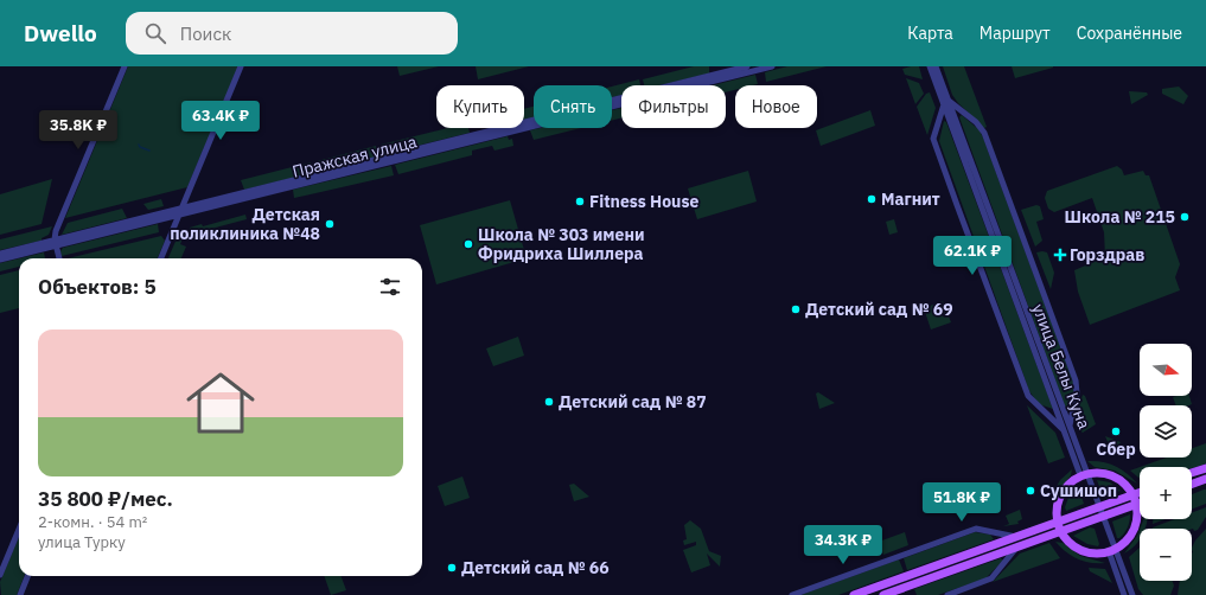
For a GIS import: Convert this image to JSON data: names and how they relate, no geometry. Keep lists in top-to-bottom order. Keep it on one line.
{"streets":{"street":["Пражская улица","улица Белы Куна"]},"places":{"other":["Магнит","Fitness House","Школа № 215","Детская поликлиника №48","Школа № 303 имени Фридриха Шиллера","Детский сад № 69","Детский сад № 87","Сбер","Сушишоп","Детский сад № 66"],"health":["Горздрав"]},"north":"right","page":{"header":"Dwello","search":"Поиск","nav":["Карта","Маршрут","Сохранённые"],"chip":["Купить","Снять","Фильтры","Новое"],"price":["63.4K ₽","35.8K ₽","62.1K ₽","51.8K ₽","34.3K ₽"],"heading":"Объектов: 5","list":[{"name":"35 800 ₽/мес.","note":"2-комн. · 54 m² · улица Турку"}],"map_buttons":["+","−"]}}
